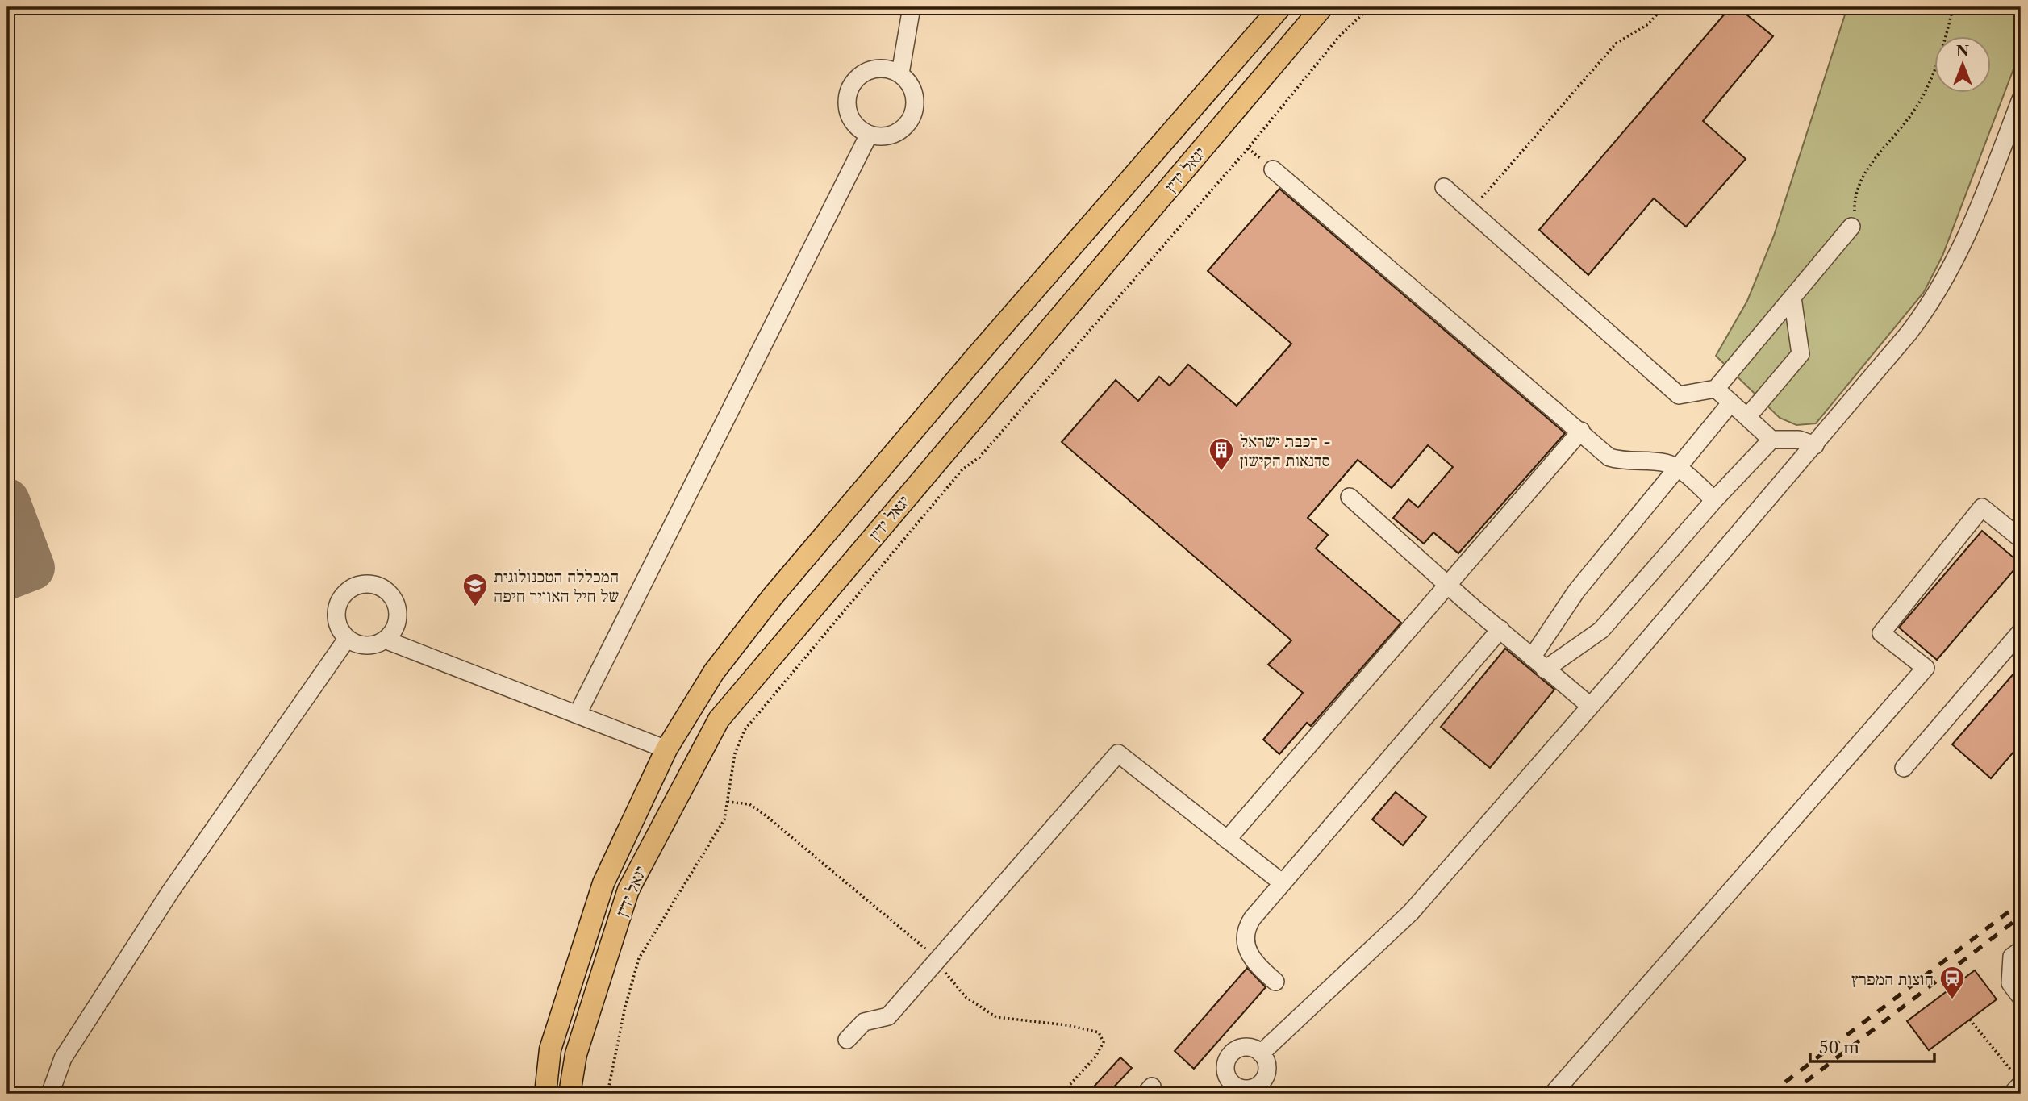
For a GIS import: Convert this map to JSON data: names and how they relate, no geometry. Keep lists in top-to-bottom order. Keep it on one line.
{"streets":{"main road":["יגאל ידין"]},"places":{"building":["רכבת ישראל - סדנאות הקישון"],"school or university":["המכללה הטכנולוגית של חיל האוויר חיפה"],"station":["חוצות המפרץ"]},"scale_bar":"50 m","north":"top"}
